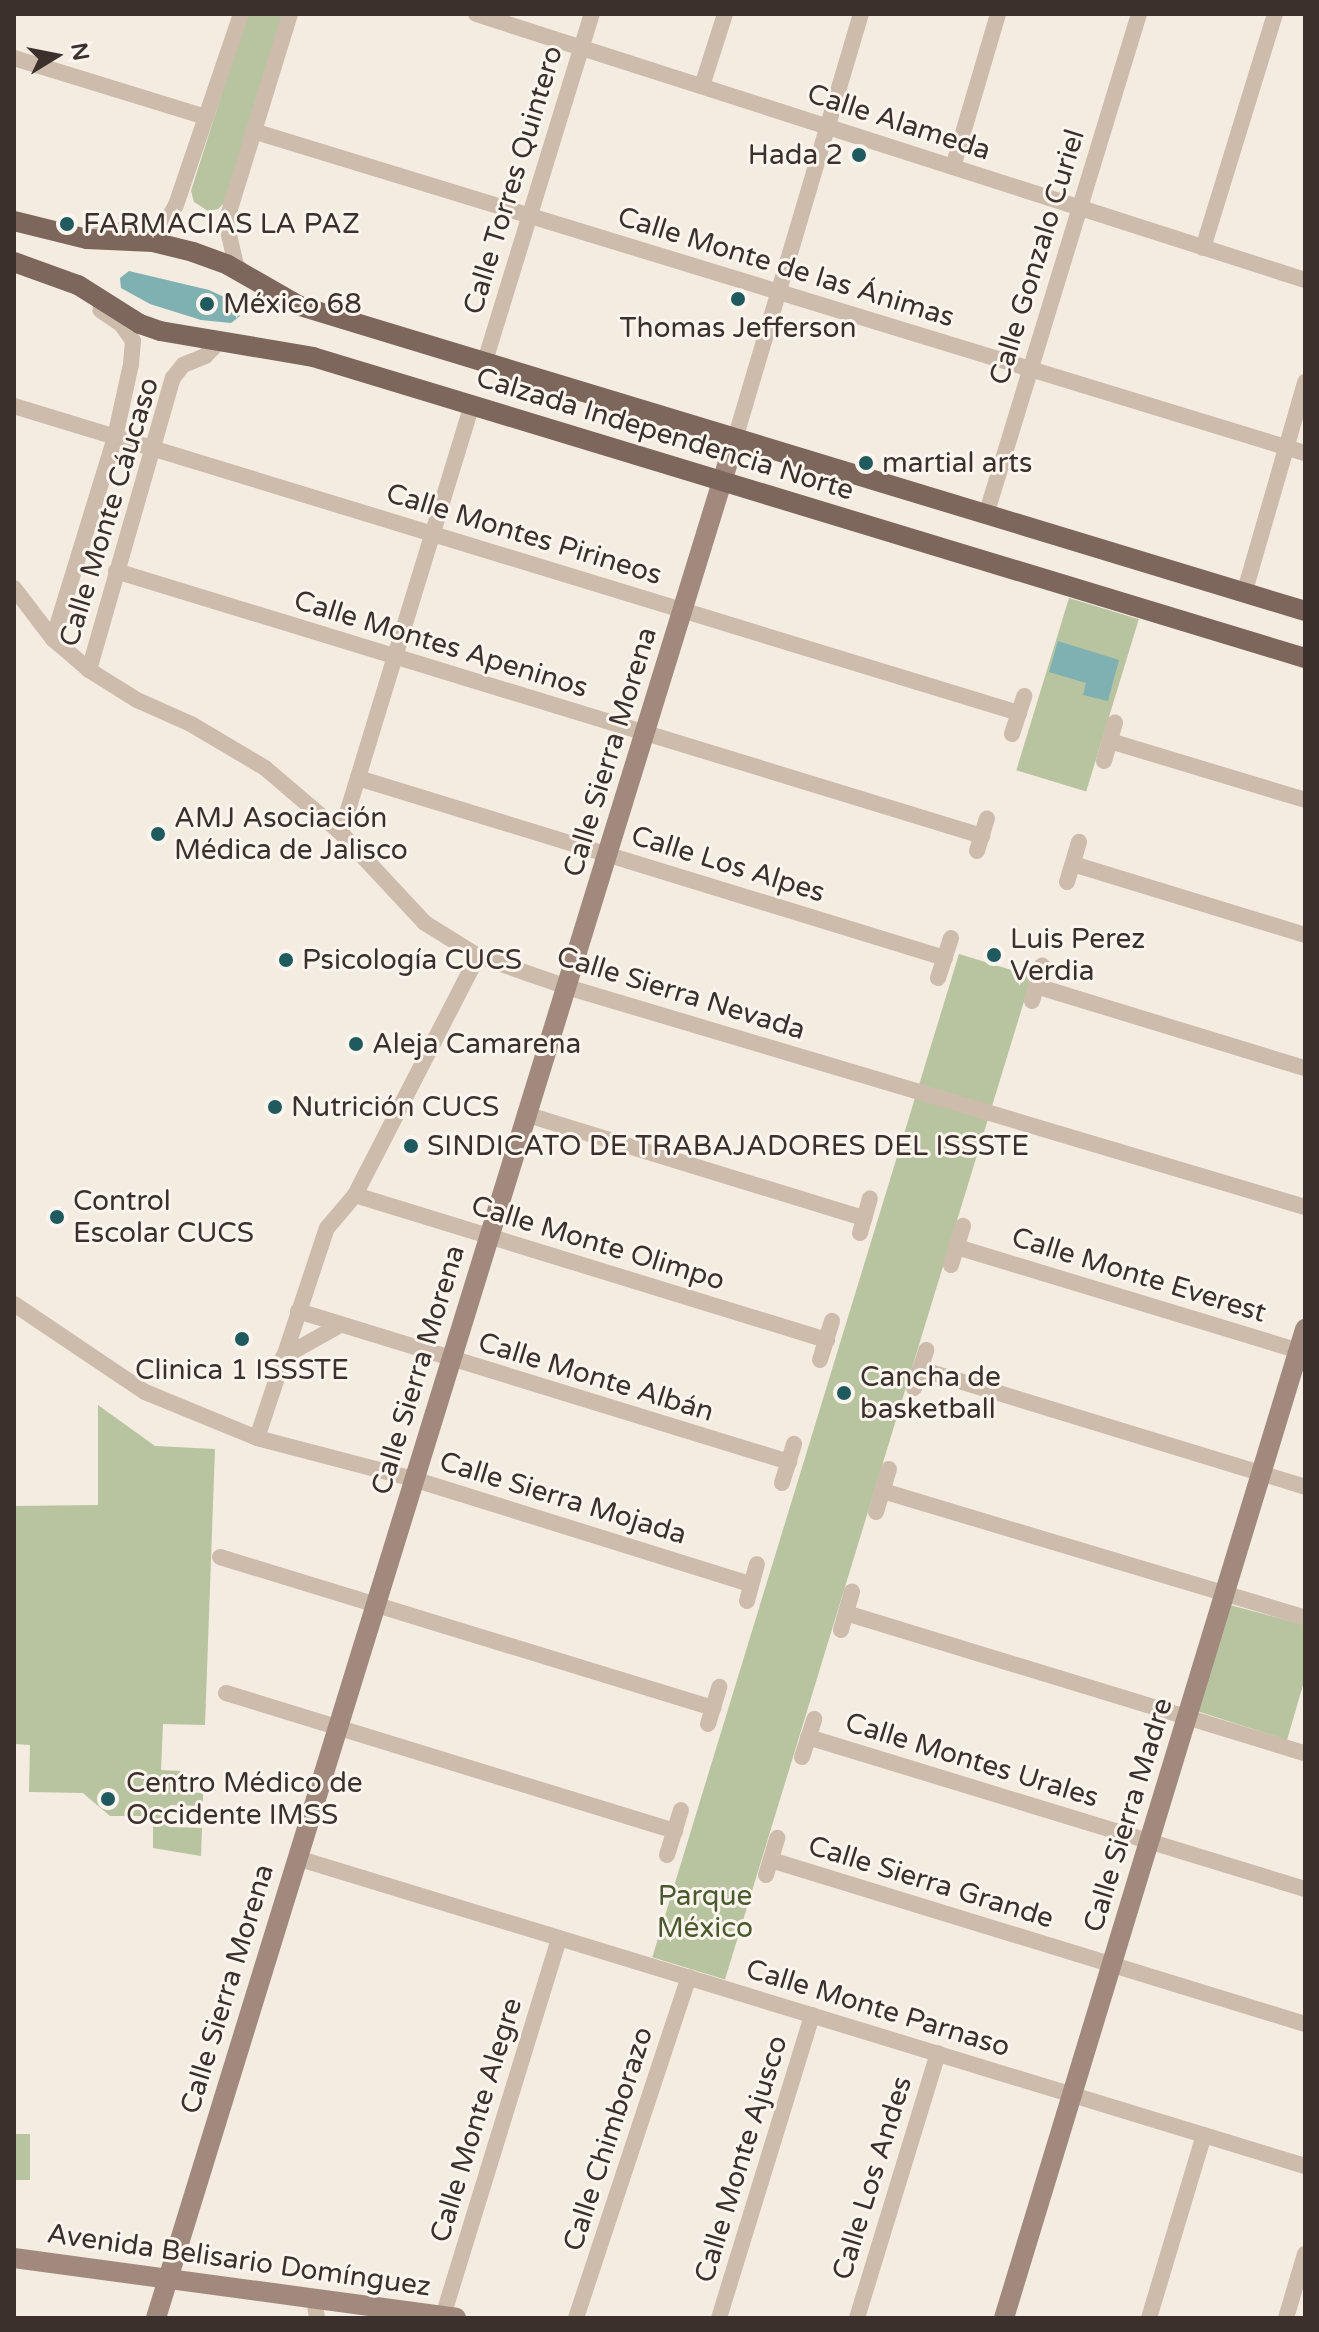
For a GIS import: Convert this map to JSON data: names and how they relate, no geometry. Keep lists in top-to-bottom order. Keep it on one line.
{"streets":{"main road":["Calzada Independencia Norte"],"street":["Calle Alameda","Calle Torres Quintero","Calle Gonzalo Curiel","Calle Monte de las Ánimas","Calle Monte Cáucaso","Calle Montes Pirineos","Calle Montes Apeninos","Calle Sierra Morena","Calle Los Alpes","Calle Sierra Nevada","Calle Monte Olimpo","Calle Monte Everest","Calle Monte Albán","Calle Sierra Mojada","Calle Montes Urales","Calle Sierra Madre","Calle Sierra Grande","Calle Monte Parnaso","Calle Monte Alegre","Calle Chimborazo","Calle Monte Ajusco","Calle Los Andes","Avenida Belisario Domínguez"]},"crossings":[["Calle Alameda","Calle Torres Quintero"],["Calle Alameda","Calle Gonzalo Curiel"],["Calle Torres Quintero","Calle Monte de las Ánimas"],["Calle Torres Quintero","Calzada Independencia Norte"],["Calle Gonzalo Curiel","Calle Monte de las Ánimas"],["Calle Gonzalo Curiel","Calzada Independencia Norte"],["Calzada Independencia Norte","Calle Monte Cáucaso"],["Calzada Independencia Norte","Calle Sierra Morena"],["Calle Monte Cáucaso","Calle Montes Pirineos"],["Calle Monte Cáucaso","Calle Montes Apeninos"],["Calle Monte Cáucaso","Calle Sierra Nevada"],["Calle Montes Pirineos","Calle Sierra Morena"],["Calle Montes Apeninos","Calle Sierra Morena"],["Calle Sierra Morena","Calle Los Alpes"],["Calle Sierra Morena","Calle Sierra Nevada"],["Calle Sierra Morena","Calle Monte Olimpo"],["Calle Sierra Morena","Calle Monte Albán"],["Calle Sierra Morena","Calle Sierra Mojada"],["Calle Sierra Morena","Calle Monte Parnaso"],["Calle Sierra Morena","Avenida Belisario Domínguez"],["Calle Monte Everest","Calle Sierra Madre"],["Calle Montes Urales","Calle Sierra Madre"],["Calle Sierra Madre","Calle Sierra Grande"],["Calle Sierra Madre","Calle Monte Parnaso"],["Calle Monte Parnaso","Calle Monte Alegre"],["Calle Monte Parnaso","Calle Chimborazo"],["Calle Monte Parnaso","Calle Monte Ajusco"],["Calle Monte Parnaso","Calle Los Andes"],["Calle Monte Alegre","Avenida Belisario Domínguez"]],"parks":["Parque México"],"places":["Hada 2","FARMACIAS LA PAZ","Thomas Jefferson","México 68","martial arts","AMJ Asociación Médica de Jalisco","Luis Perez Verdia","Psicología CUCS","Aleja Camarena","Nutrición CUCS","SINDICATO DE TRABAJADORES DEL ISSSTE","Control Escolar CUCS","Clinica 1 ISSSTE","Cancha de basketball","Centro Médico de Occidente IMSS"],"north":"right"}
